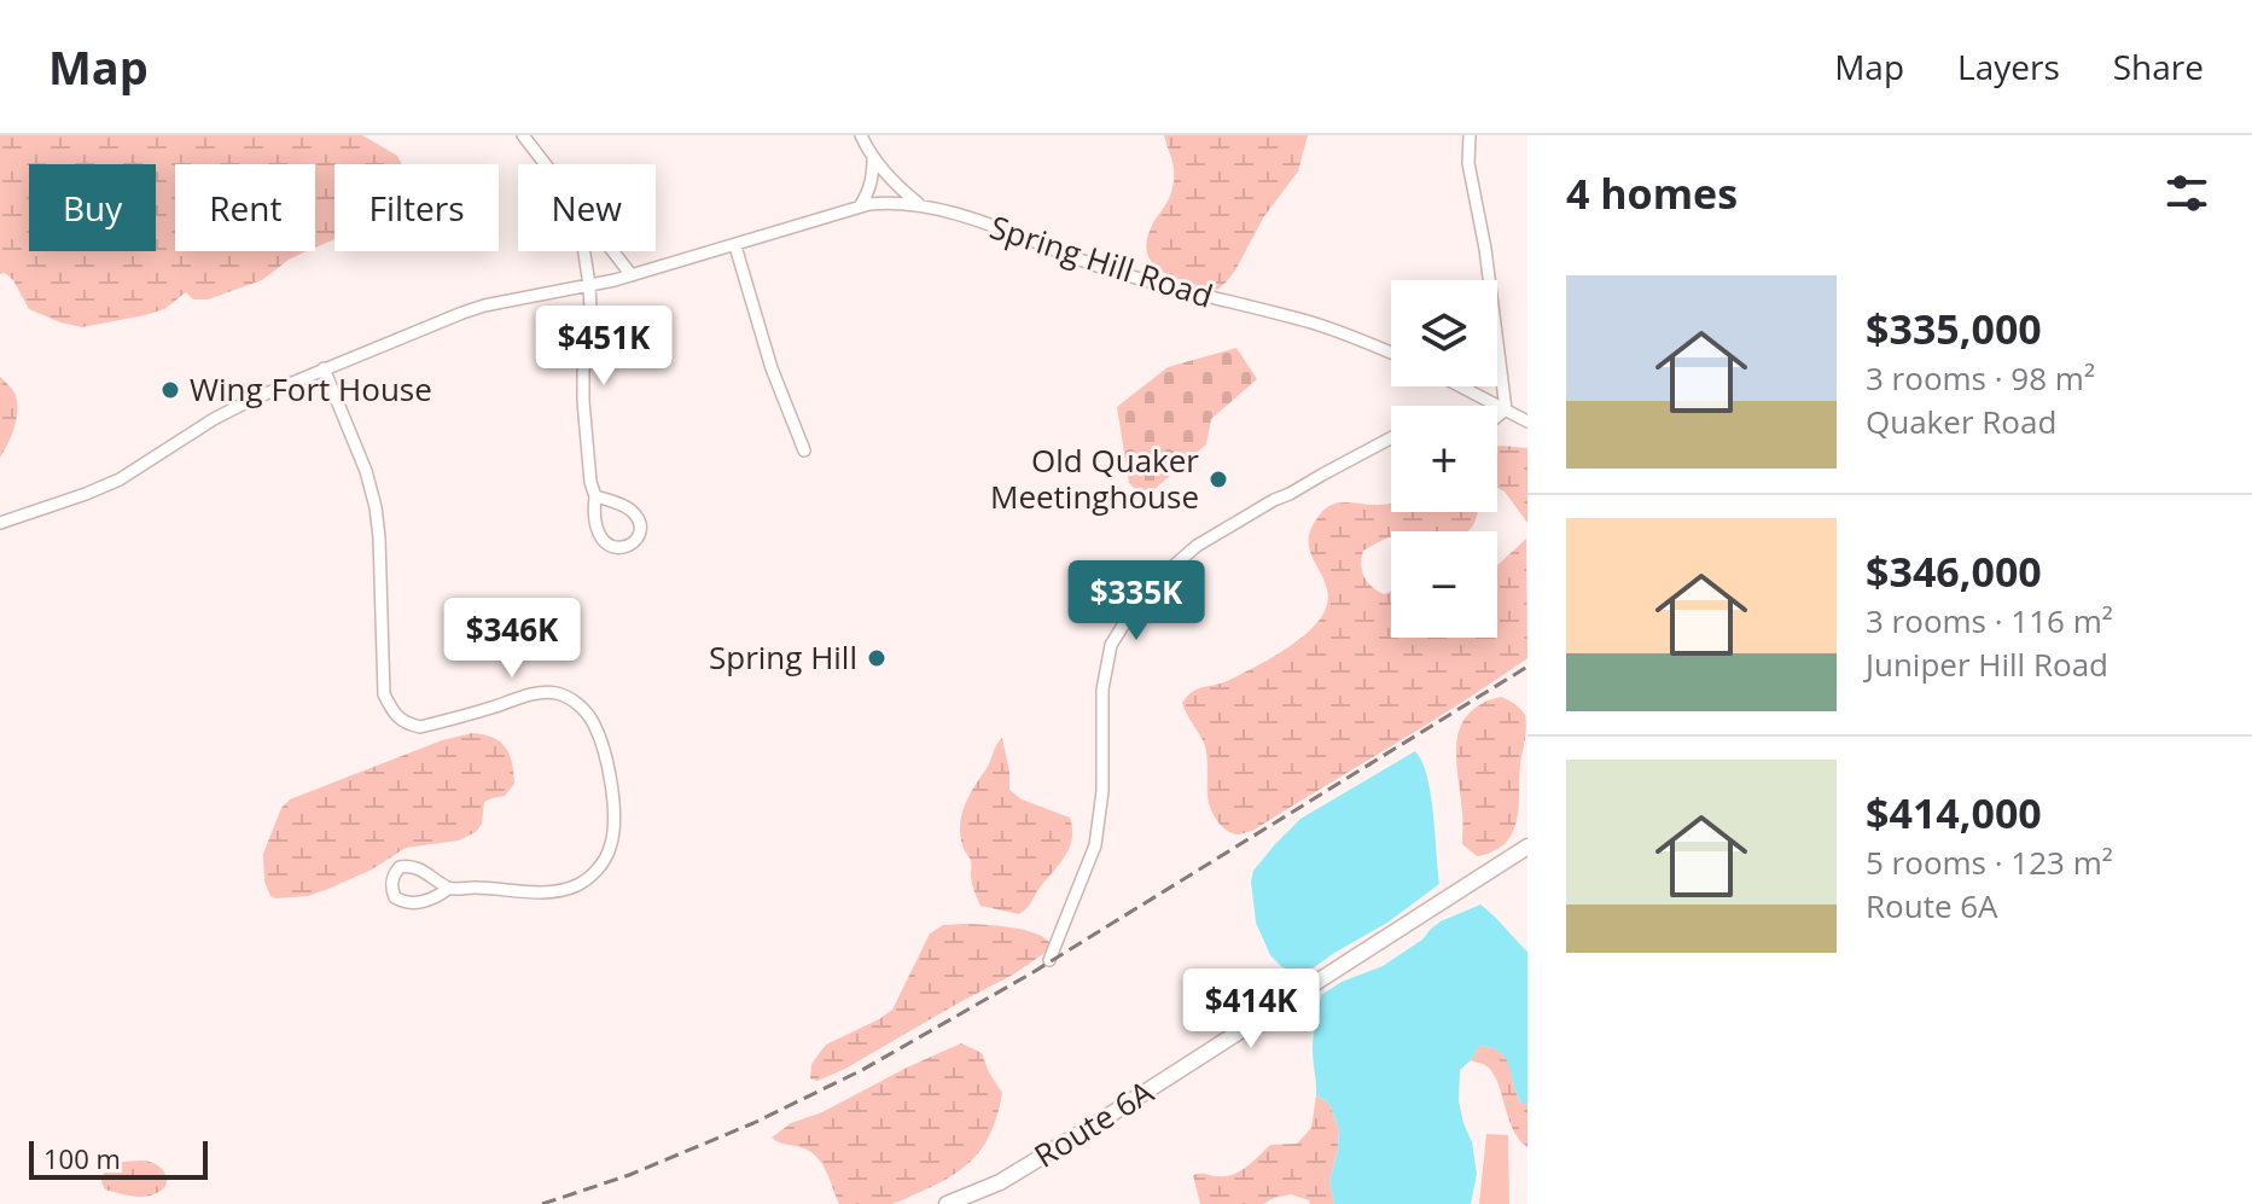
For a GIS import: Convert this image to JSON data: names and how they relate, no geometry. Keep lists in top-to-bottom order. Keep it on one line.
{"streets":{"main road":["Route 6A"],"street":["Spring Hill Road"]},"places":["Wing Fort House","Old Quaker Meetinghouse","Spring Hill"],"scale_bar":"100 m","page":{"header":"Map","nav":["Map","Layers","Share"],"heading":"4 homes","chip":["Buy","Rent","Filters","New"],"list":[{"name":"$335,000","note":"3 rooms · 98 m² · Quaker Road"},{"name":"$346,000","note":"3 rooms · 116 m² · Juniper Hill Road"},{"name":"$414,000","note":"5 rooms · 123 m² · Route 6A"}],"map_buttons":["+","−"],"price":["$451K","$335K","$346K","$414K"],"scale":"100 m"}}
